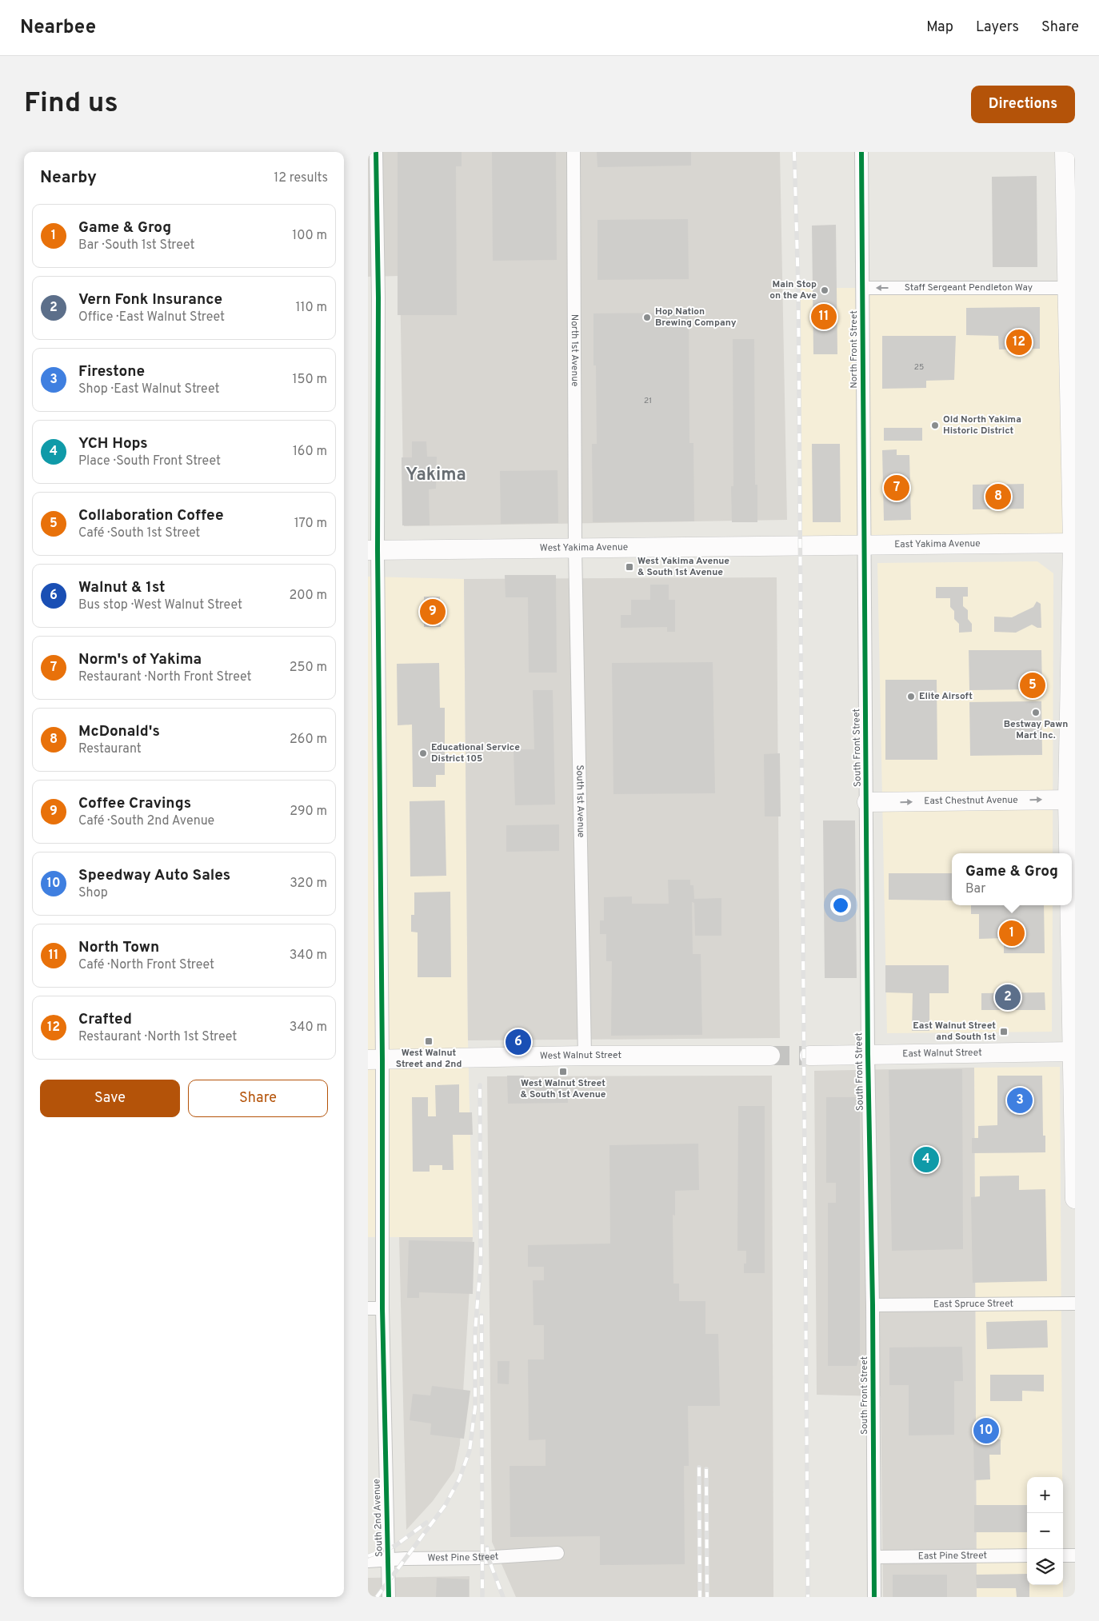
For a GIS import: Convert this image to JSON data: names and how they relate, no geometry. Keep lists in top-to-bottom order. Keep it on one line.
{"streets":{"main road":["East Yakima Avenue","West Yakima Avenue","East Chestnut Avenue","East Walnut Street","West Walnut Street"],"street":["Staff Sergeant Pendleton Way","North Front Street","North 1st Avenue","South Front Street","South 1st Avenue","East Spruce Street","South 2nd Avenue","East Pine Street","West Pine Street"]},"crossings":[["Staff Sergeant Pendleton Way","North Front Street"],["North Front Street","East Yakima Avenue"],["North Front Street","South Front Street"],["North 1st Avenue","West Yakima Avenue"],["North 1st Avenue","South 1st Avenue"],["East Yakima Avenue","West Yakima Avenue"],["East Yakima Avenue","South Front Street"],["West Yakima Avenue","South 1st Avenue"],["West Yakima Avenue","South 2nd Avenue"],["South Front Street","East Chestnut Avenue"],["South Front Street","East Walnut Street"],["South Front Street","East Spruce Street"],["South Front Street","East Pine Street"],["South 1st Avenue","West Walnut Street"],["West Walnut Street","South 2nd Avenue"],["South 2nd Avenue","West Pine Street"]],"one_way":["Staff Sergeant Pendleton Way","East Chestnut Avenue"],"districts":["Yakima"],"places":{"other":["Main Stop on the Ave","Hop Nation Brewing Company","Old North Yakima Historic District","Elite Airsoft","Bestway Pawn Mart Inc.","Educational Service District 105"],"transit":["West Yakima Avenue & South 1st Avenue","East Walnut Street and South 1st","West Walnut Street and 2nd","West Walnut Street & South 1st Avenue"]},"house_numbers":["25","21"],"page":{"header":"Nearbee","nav":["Map","Layers","Share"],"buttons":["Directions",["Save","Share"]],"title":"Find us","heading":["Nearby","12 results"],"list":[{"mark":"1","name":"Game & Grog","note":"Bar · South 1st Street","value":"100 m"},{"mark":"2","name":"Vern Fonk Insurance","note":"Office · East Walnut Street","value":"110 m"},{"mark":"3","name":"Firestone","note":"Shop · East Walnut Street","value":"150 m"},{"mark":"4","name":"YCH Hops","note":"Place · South Front Street","value":"160 m"},{"mark":"5","name":"Collaboration Coffee","note":"Café · South 1st Street","value":"170 m"},{"mark":"6","name":"Walnut & 1st","note":"Bus stop · West Walnut Street","value":"200 m"},{"mark":"7","name":"Norm's of Yakima","note":"Restaurant · North Front Street","value":"250 m"},{"mark":"8","name":"McDonald's","note":"Restaurant","value":"260 m"},{"mark":"9","name":"Coffee Cravings","note":"Café · South 2nd Avenue","value":"290 m"},{"mark":"10","name":"Speedway Auto Sales","note":"Shop","value":"320 m"},{"mark":"11","name":"North Town","note":"Café · North Front Street","value":"340 m"},{"mark":"12","name":"Crafted","note":"Restaurant · North 1st Street","value":"340 m"}],"pins":["11","12","7","8","9","5","1","2","6","3","4","10"],"popup":["Game & Grog","Bar"],"map_buttons":["+","−"]}}
